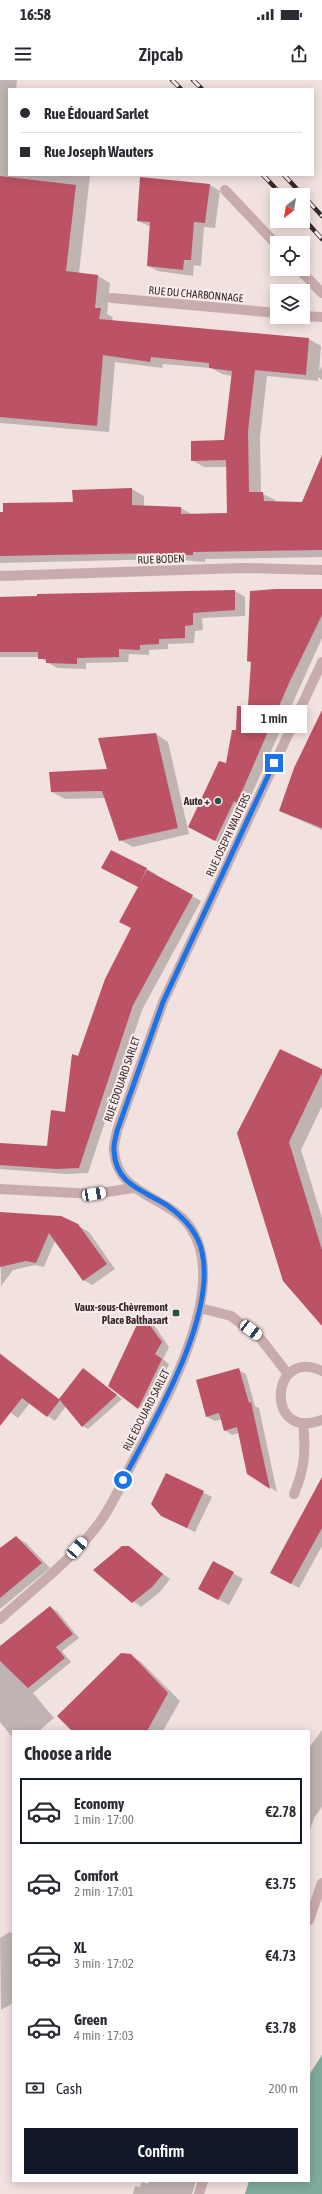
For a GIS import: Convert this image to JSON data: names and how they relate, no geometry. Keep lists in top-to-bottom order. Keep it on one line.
{"streets":{"street":["RUE DU CHARBONNAGE","RUE BODEN","RUE JOSEPH WAUTERS","RUE ÉDOUARD SARLET"]},"crossings":[["RUE JOSEPH WAUTERS","RUE ÉDOUARD SARLET"]],"places":{"other":["Auto +"],"transit":["Vaux-sous-Chèvremont Place Balthasart"]},"north":"bottom left","page":{"status":"16:58","header":"Zipcab","banner":["Rue Édouard Sarlet","Rue Joseph Wauters"],"bubble":"1 min","heading":"Choose a ride","list":[{"name":"Economy","note":"1 min · 17:00","value":"€2.78"},{"name":"Comfort","note":"2 min · 17:01","value":"€3.75"},{"name":"XL","note":"3 min · 17:02","value":"€4.73"},{"name":"Green","note":"4 min · 17:03","value":"€3.78"}],"pay":["Cash","200 m"],"buttons":"Confirm"}}
